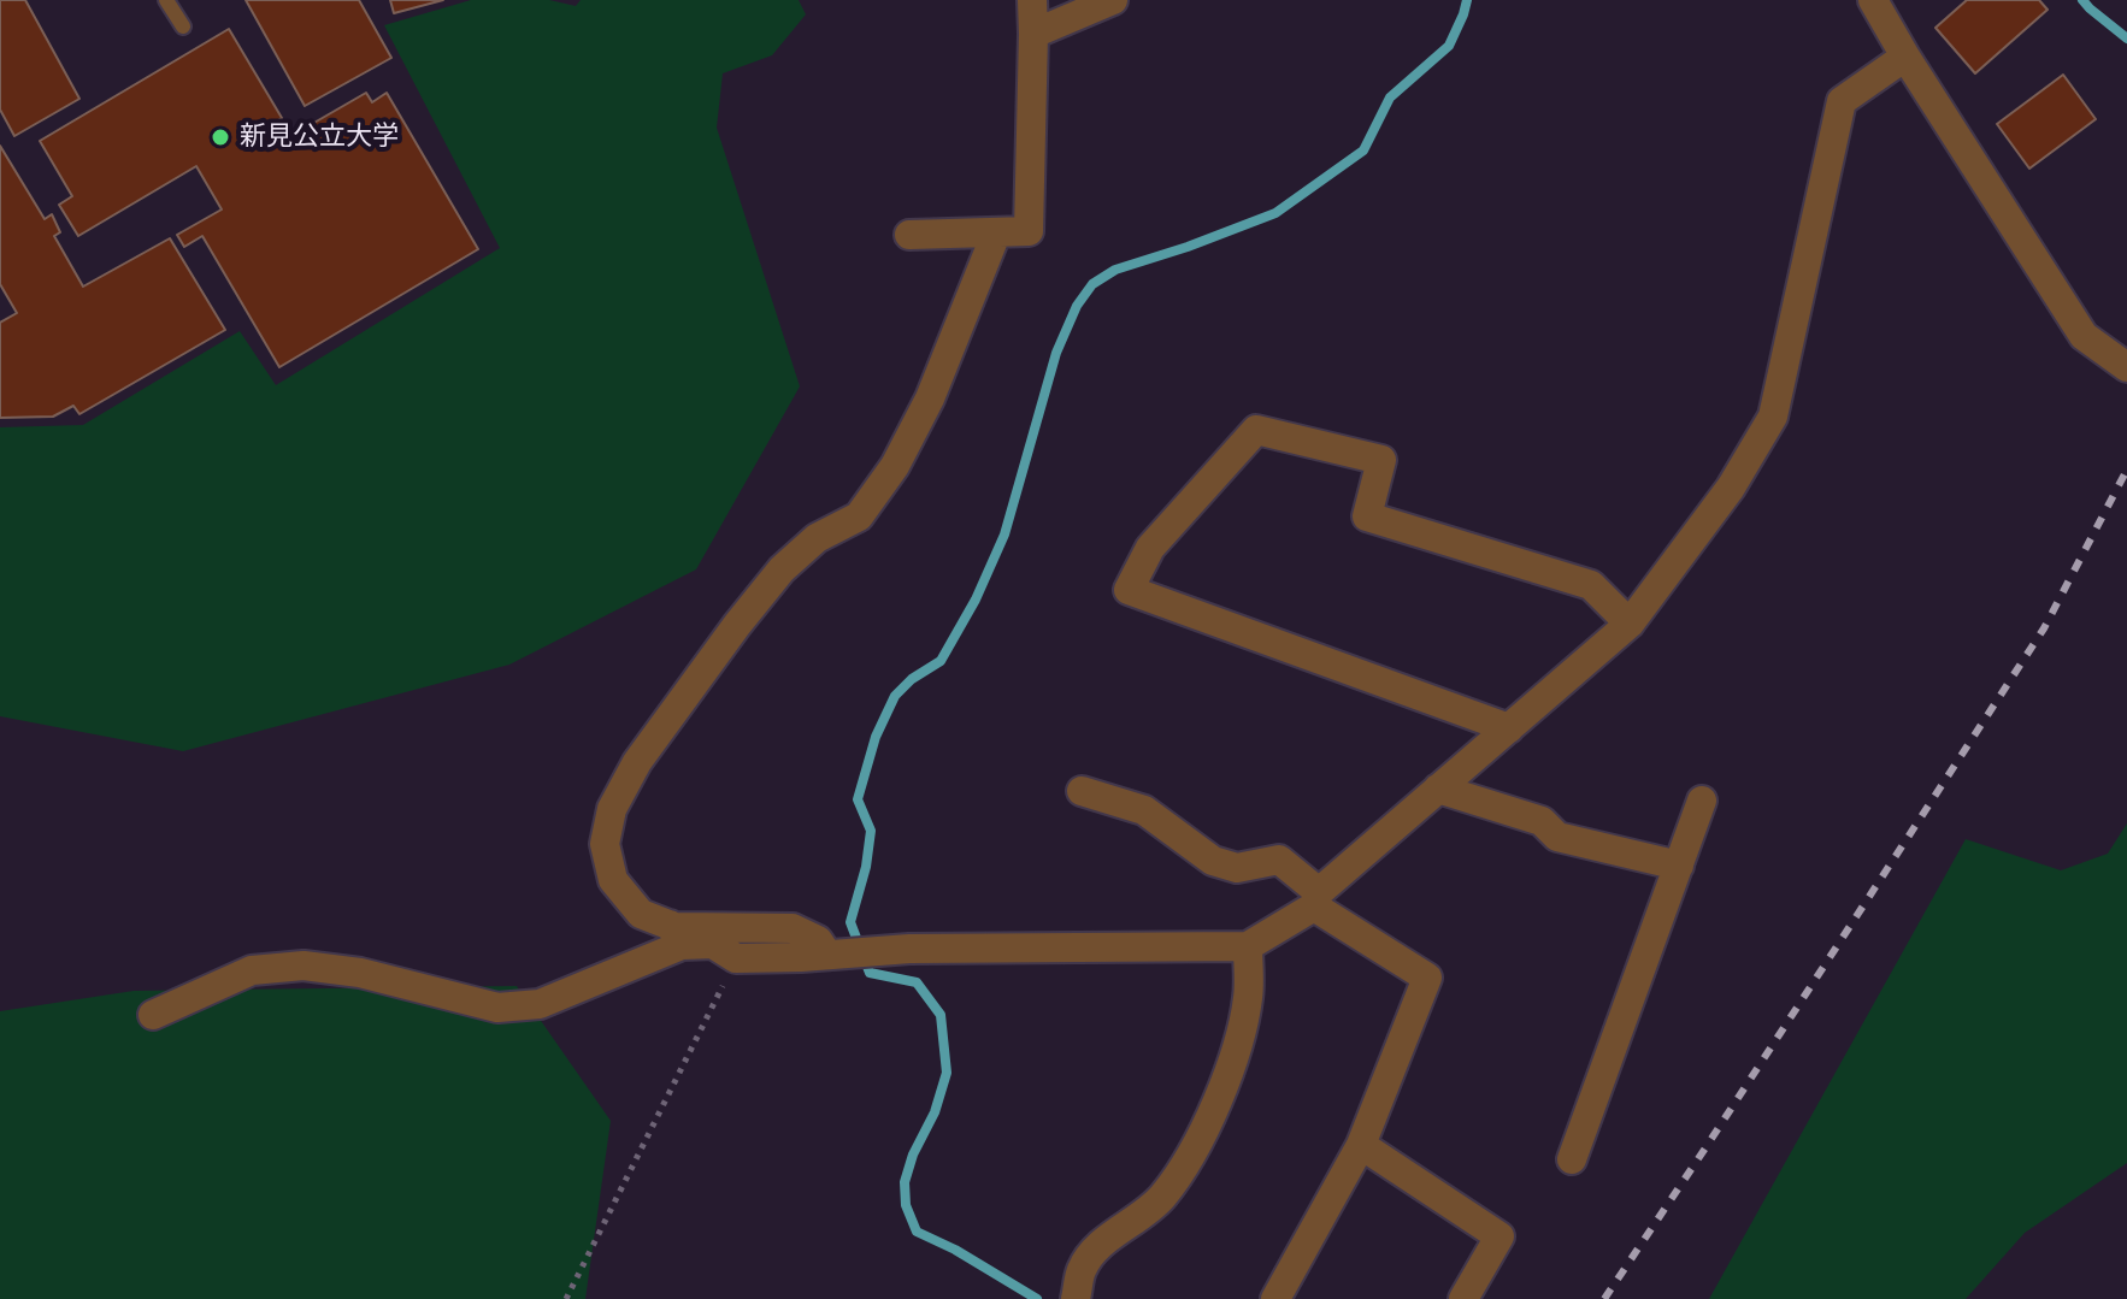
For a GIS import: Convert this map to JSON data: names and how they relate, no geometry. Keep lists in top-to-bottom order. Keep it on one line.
{"places":["新見公立大学"]}
